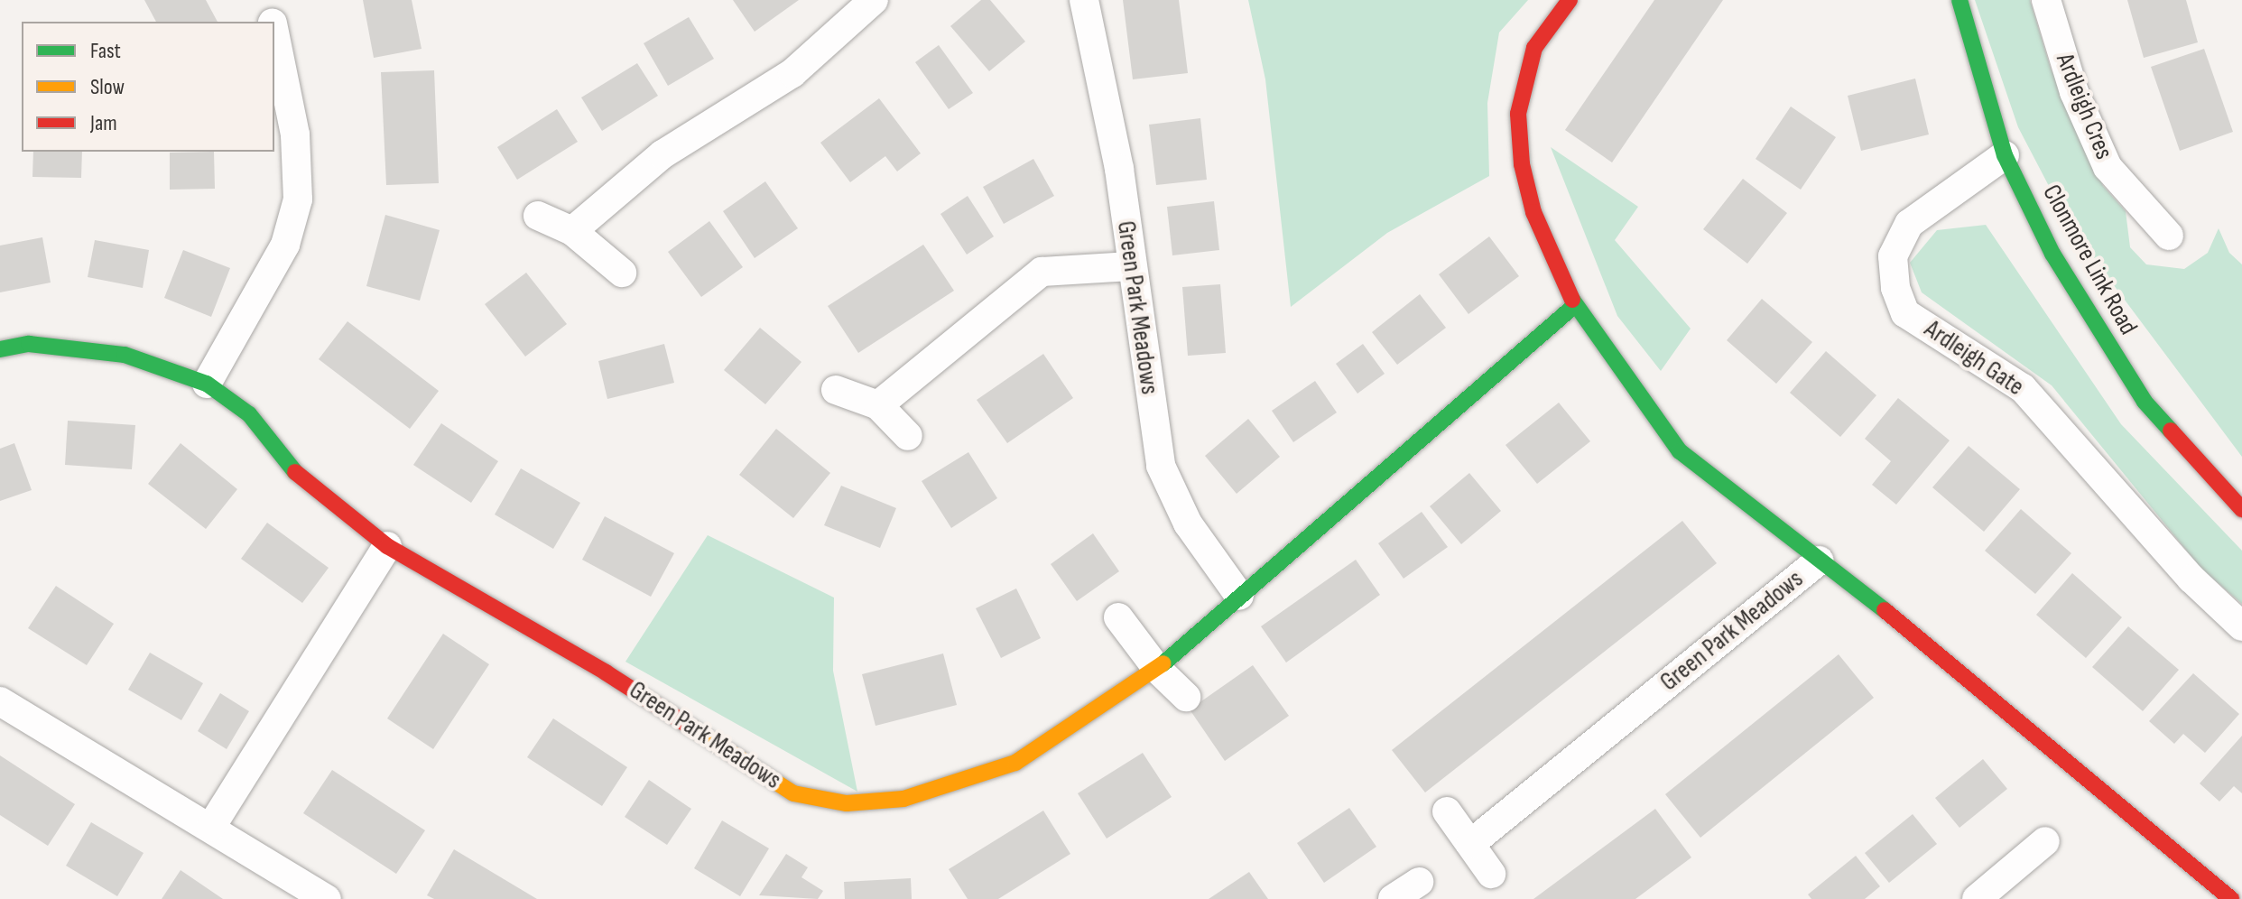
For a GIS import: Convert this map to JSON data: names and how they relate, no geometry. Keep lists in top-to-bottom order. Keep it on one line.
{"streets":{"street":["Ardleigh Cres","Clonmore Link Road","Green Park Meadows","Ardleigh Gate"]},"crossings":[["Clonmore Link Road","Ardleigh Gate"]],"legend":["Fast","Slow","Jam"]}
